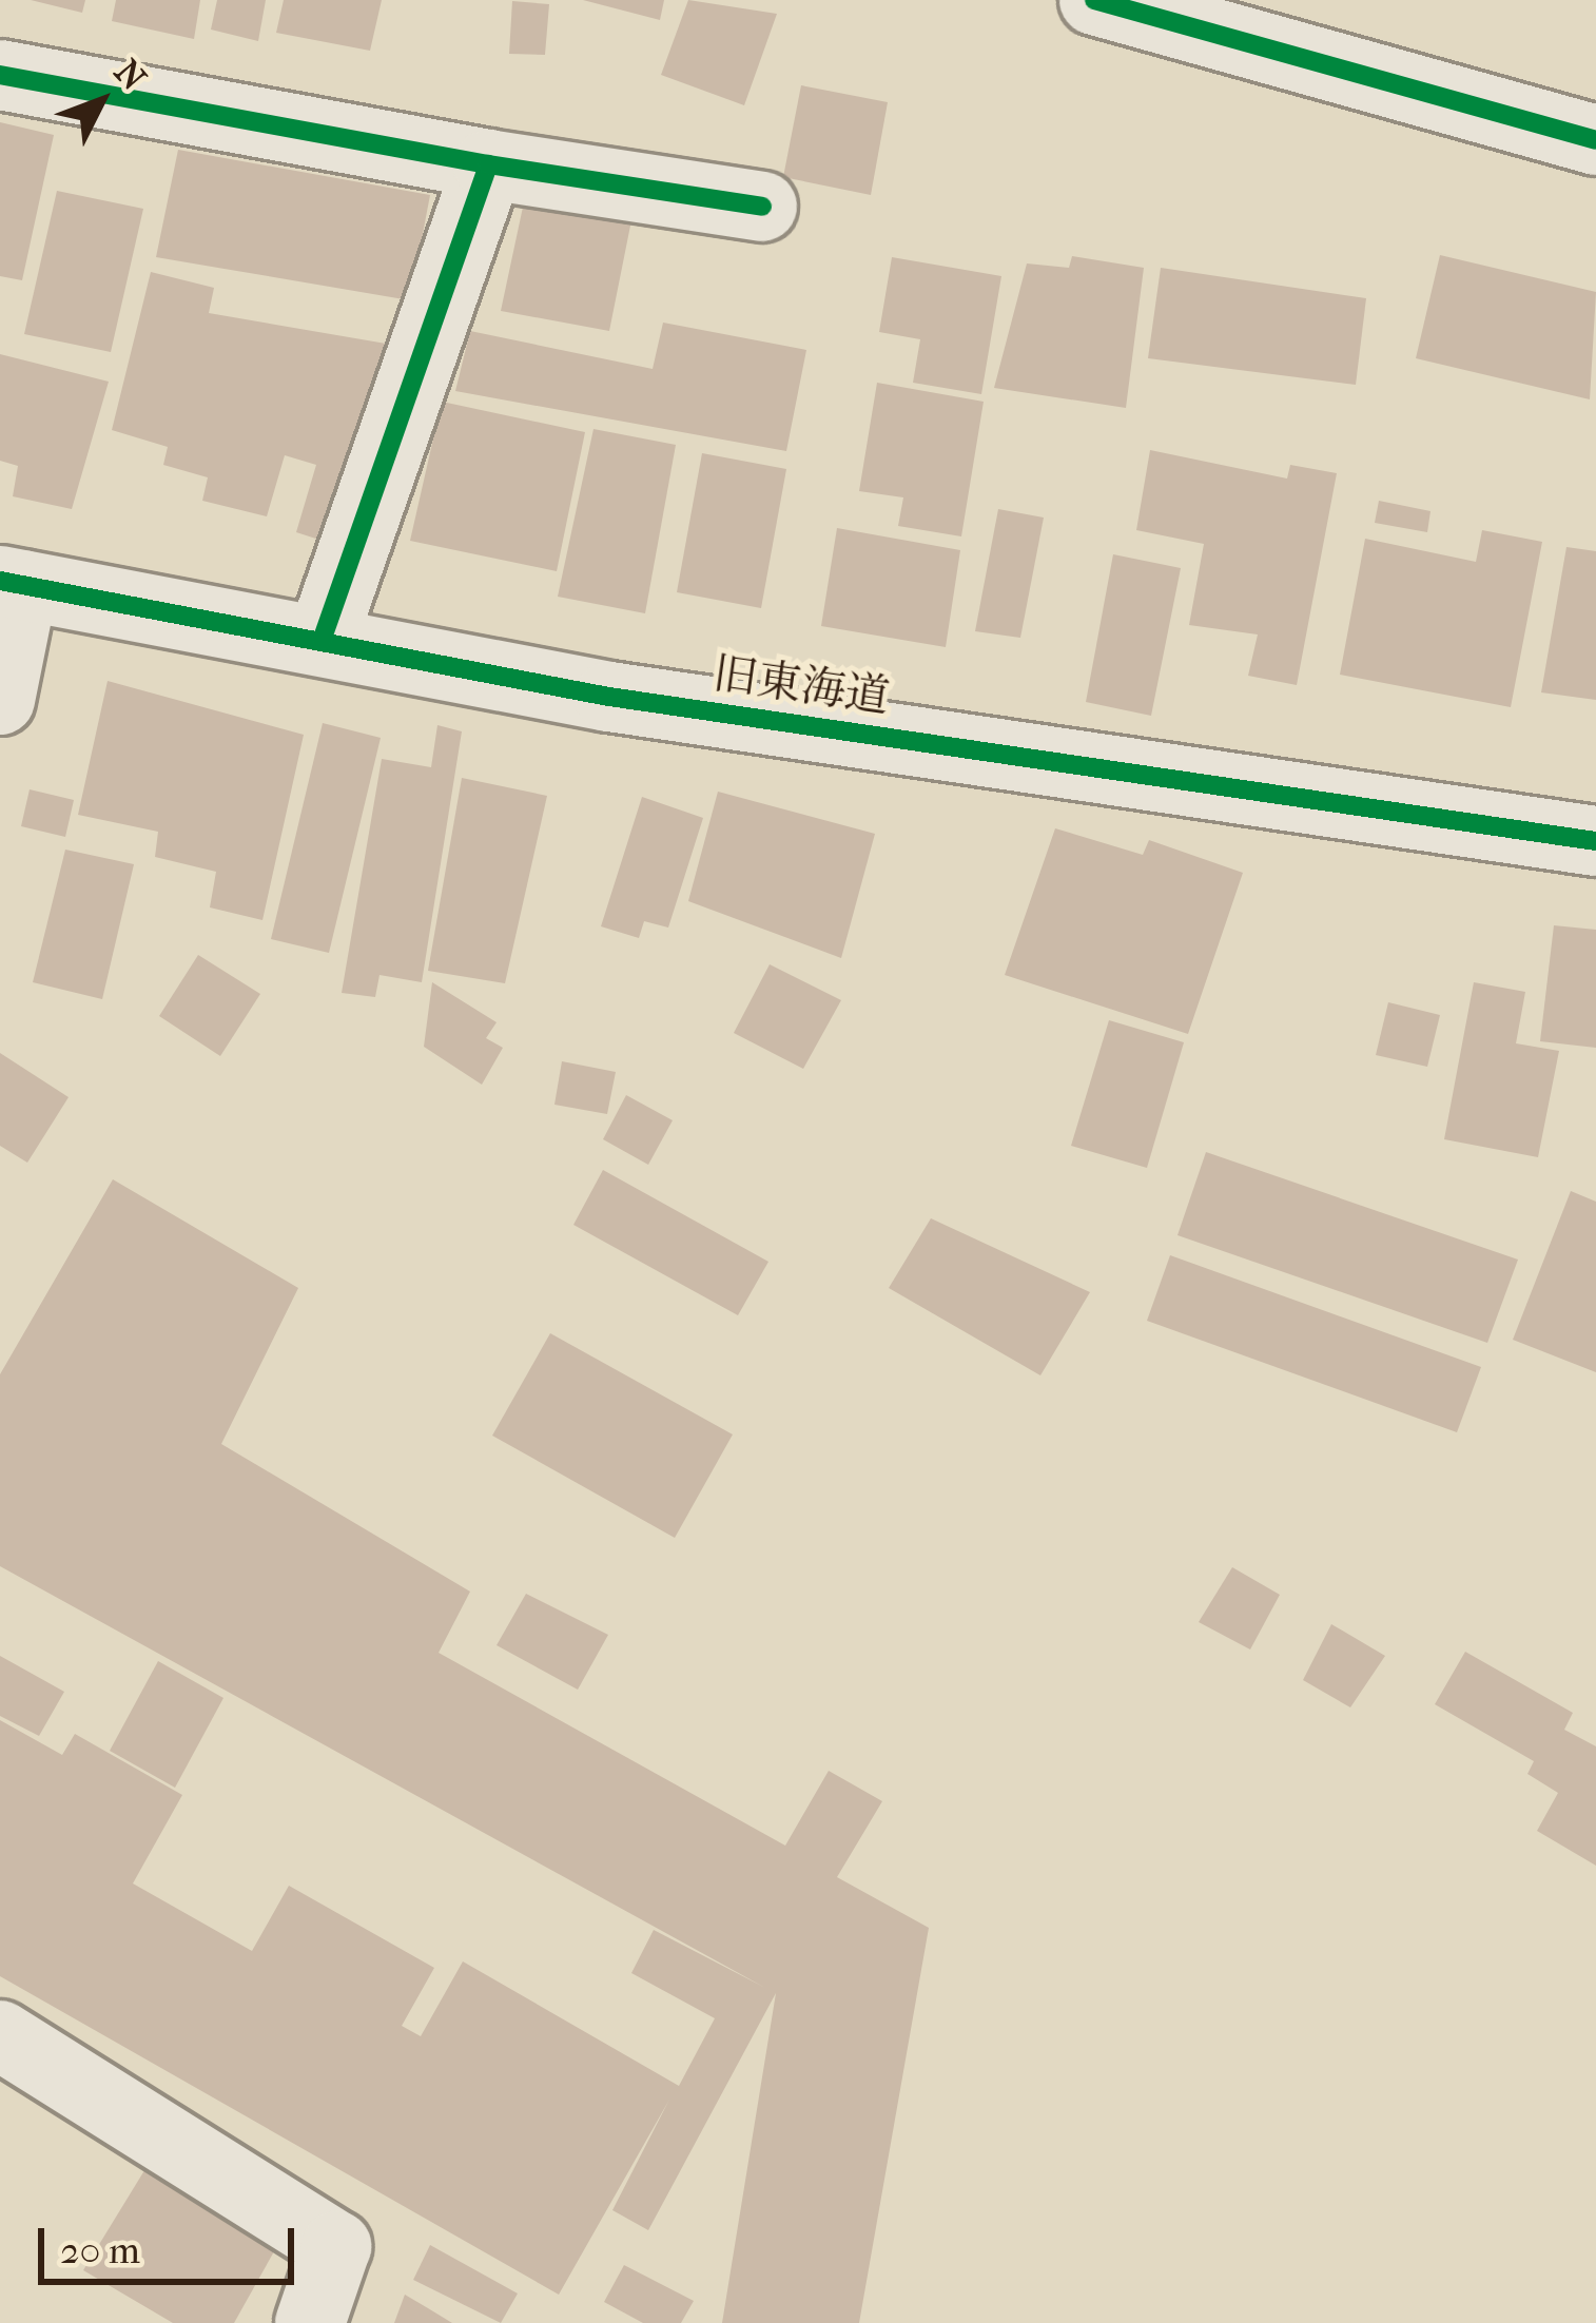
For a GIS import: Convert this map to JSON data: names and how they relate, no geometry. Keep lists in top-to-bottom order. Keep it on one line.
{"streets":{"street":["旧東海道"]},"scale_bar":"20 m","north":"top right"}
